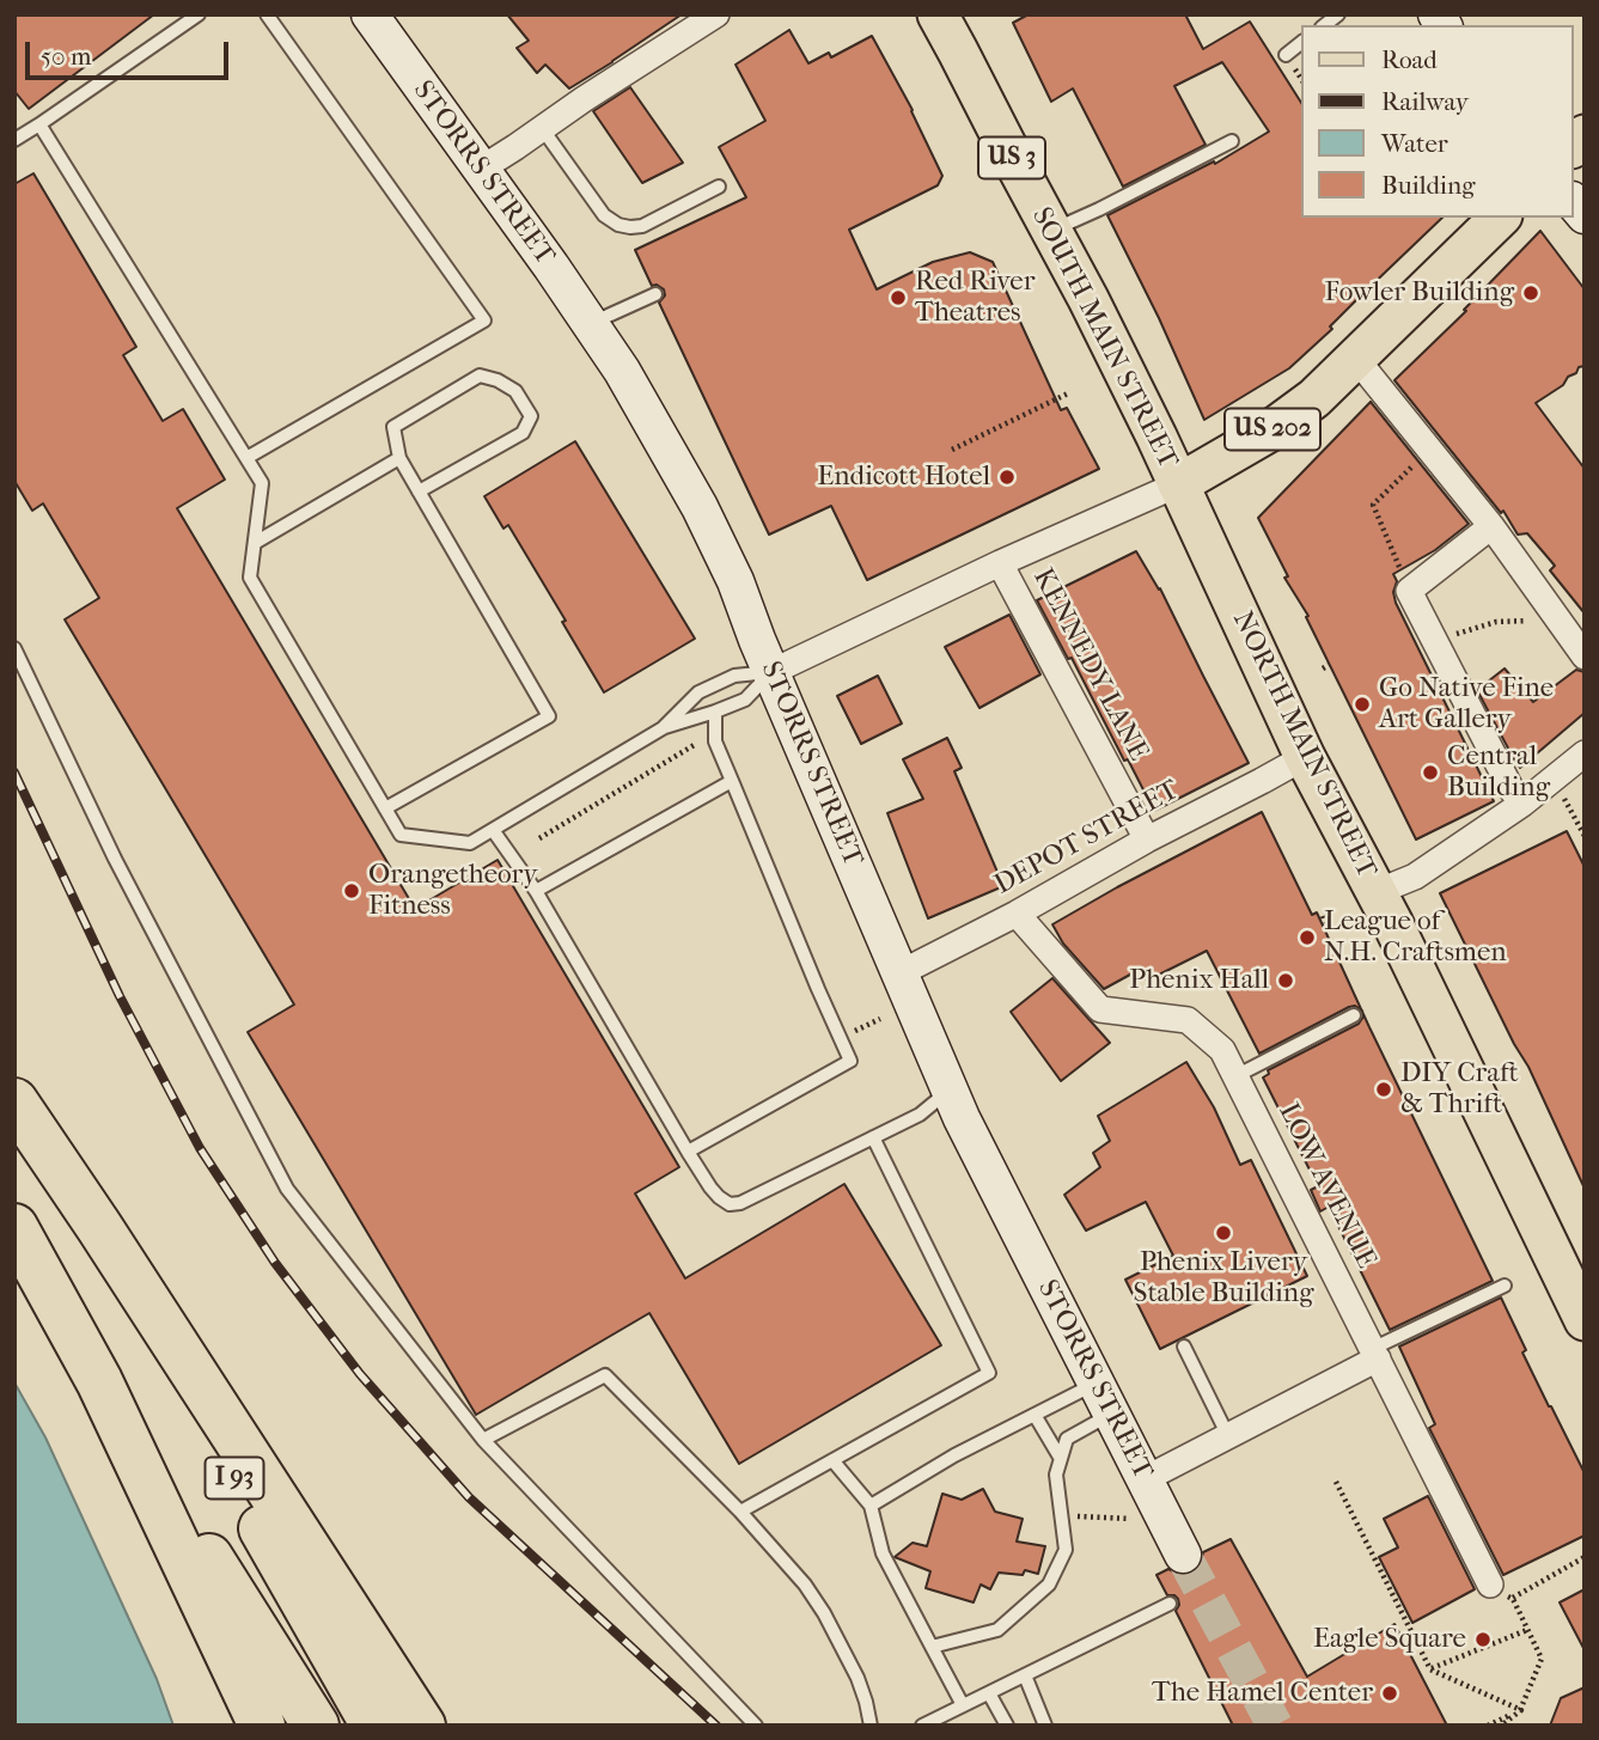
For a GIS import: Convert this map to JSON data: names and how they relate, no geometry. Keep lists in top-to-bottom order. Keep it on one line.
{"streets":{"highway":["I 93"],"main road":["US 3","SOUTH MAIN STREET","US 202","NORTH MAIN STREET"],"street":["STORRS STREET","KENNEDY LANE","DEPOT STREET","LOW AVENUE"]},"crossings":[["STORRS STREET","DEPOT STREET"],["SOUTH MAIN STREET","US 202"],["SOUTH MAIN STREET","NORTH MAIN STREET"],["US 202","NORTH MAIN STREET"],["KENNEDY LANE","DEPOT STREET"],["NORTH MAIN STREET","DEPOT STREET"],["DEPOT STREET","LOW AVENUE"]],"places":["Fowler Building","Red River Theatres","Endicott Hotel","Go Native Fine Art Gallery","Central Building","Orangetheory Fitness","League of N.H. Craftsmen","Phenix Hall","DIY Craft & Thrift","Phenix Livery Stable Building","Eagle Square","The Hamel Center"],"legend":["Road","Railway","Water","Building"],"scale_bar":"50 m"}
